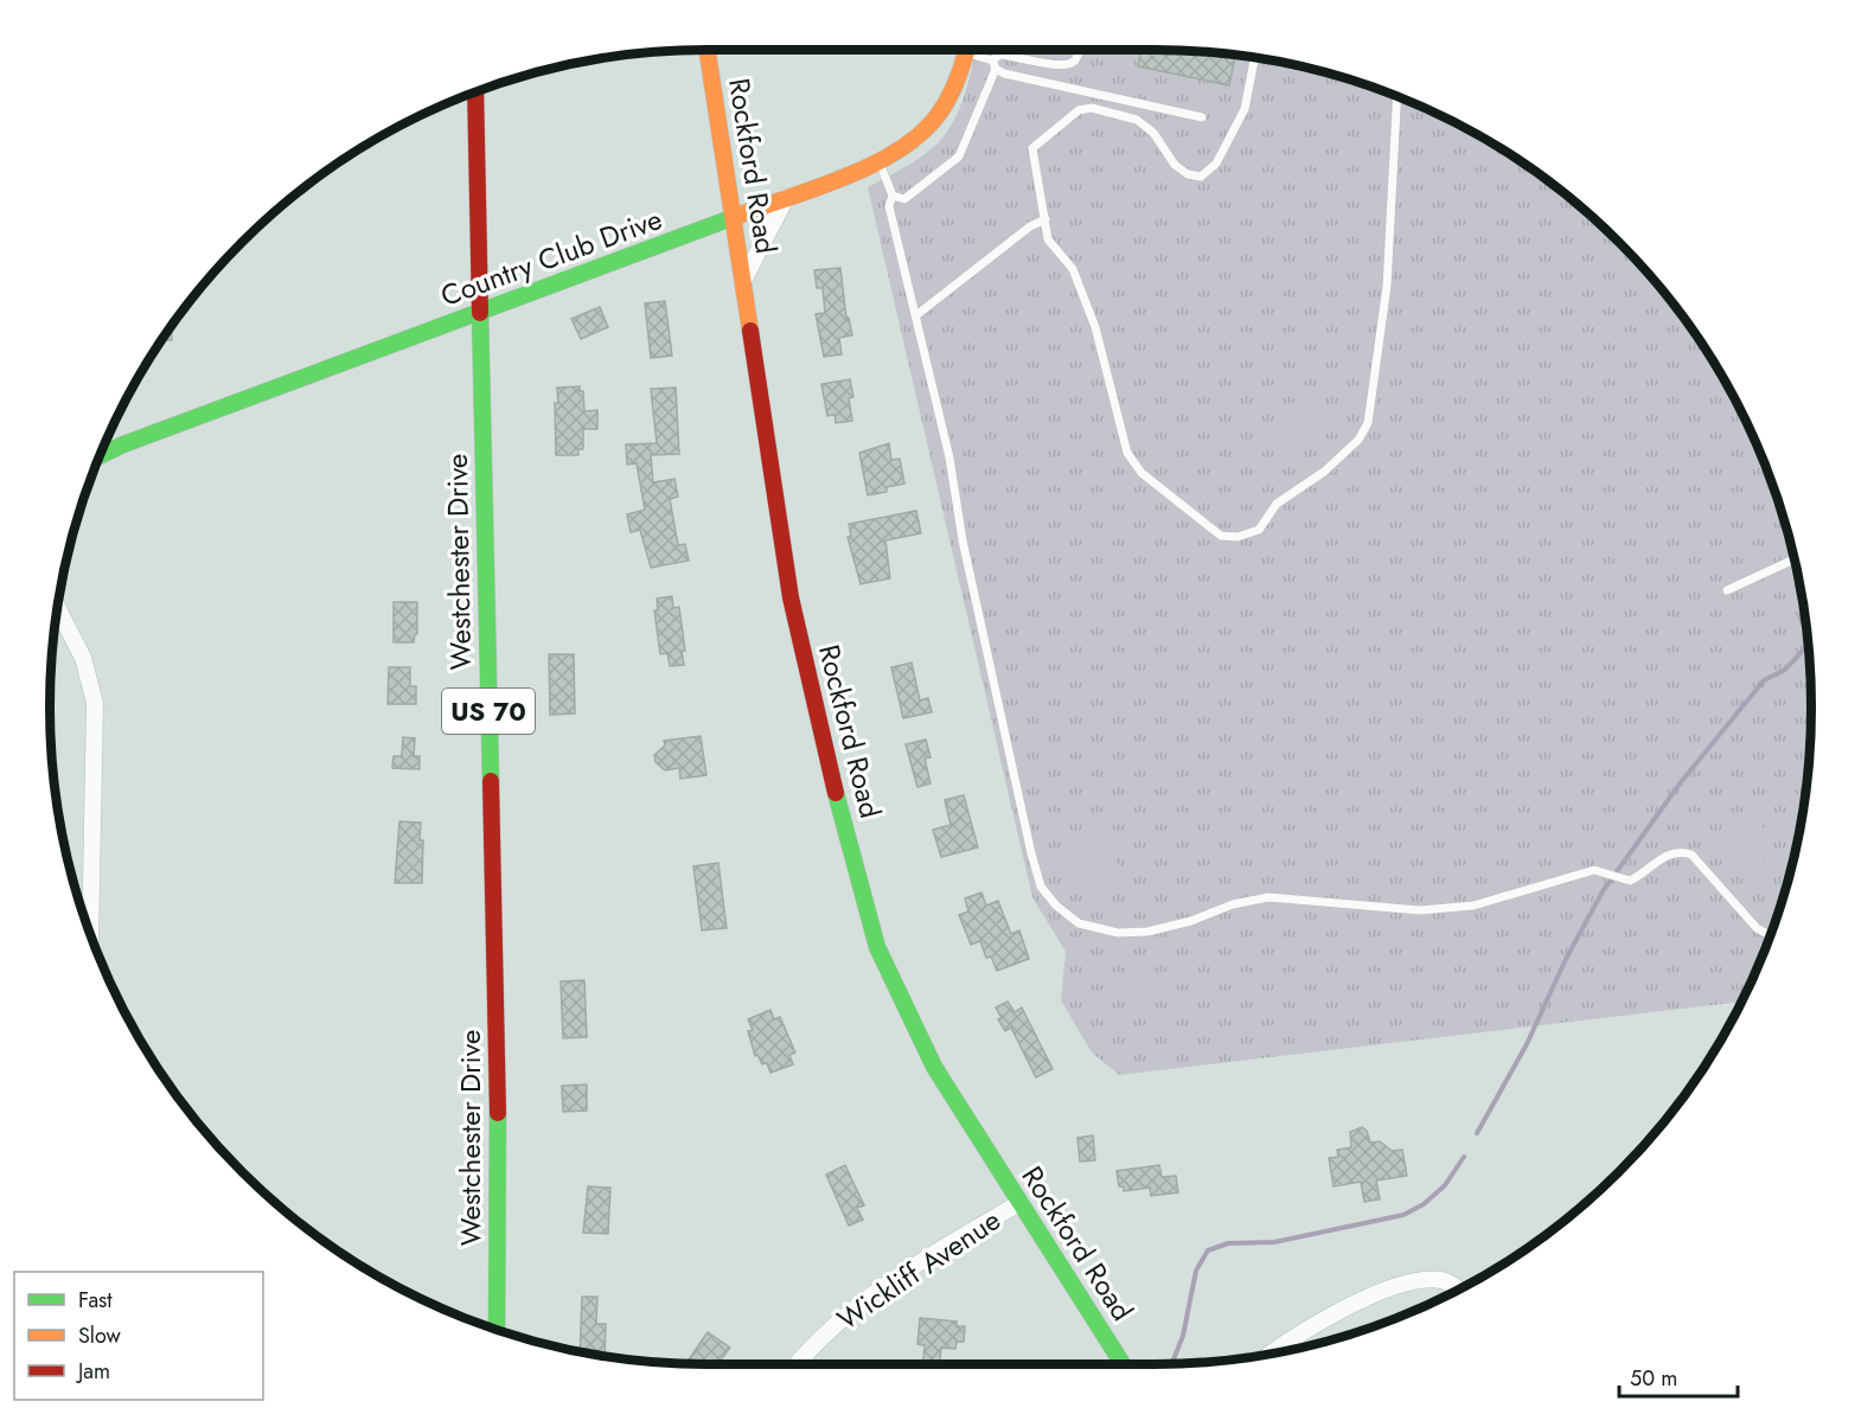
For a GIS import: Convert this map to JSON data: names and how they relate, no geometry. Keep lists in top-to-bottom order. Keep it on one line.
{"streets":{"street":["Rockford Road","Country Club Drive","Westchester Drive","US 70","Wickliff Avenue"]},"crossings":[["Rockford Road","Country Club Drive"],["Rockford Road","Wickliff Avenue"],["Country Club Drive","Westchester Drive"]],"legend":["Fast","Slow","Jam"],"scale_bar":"50 m"}
